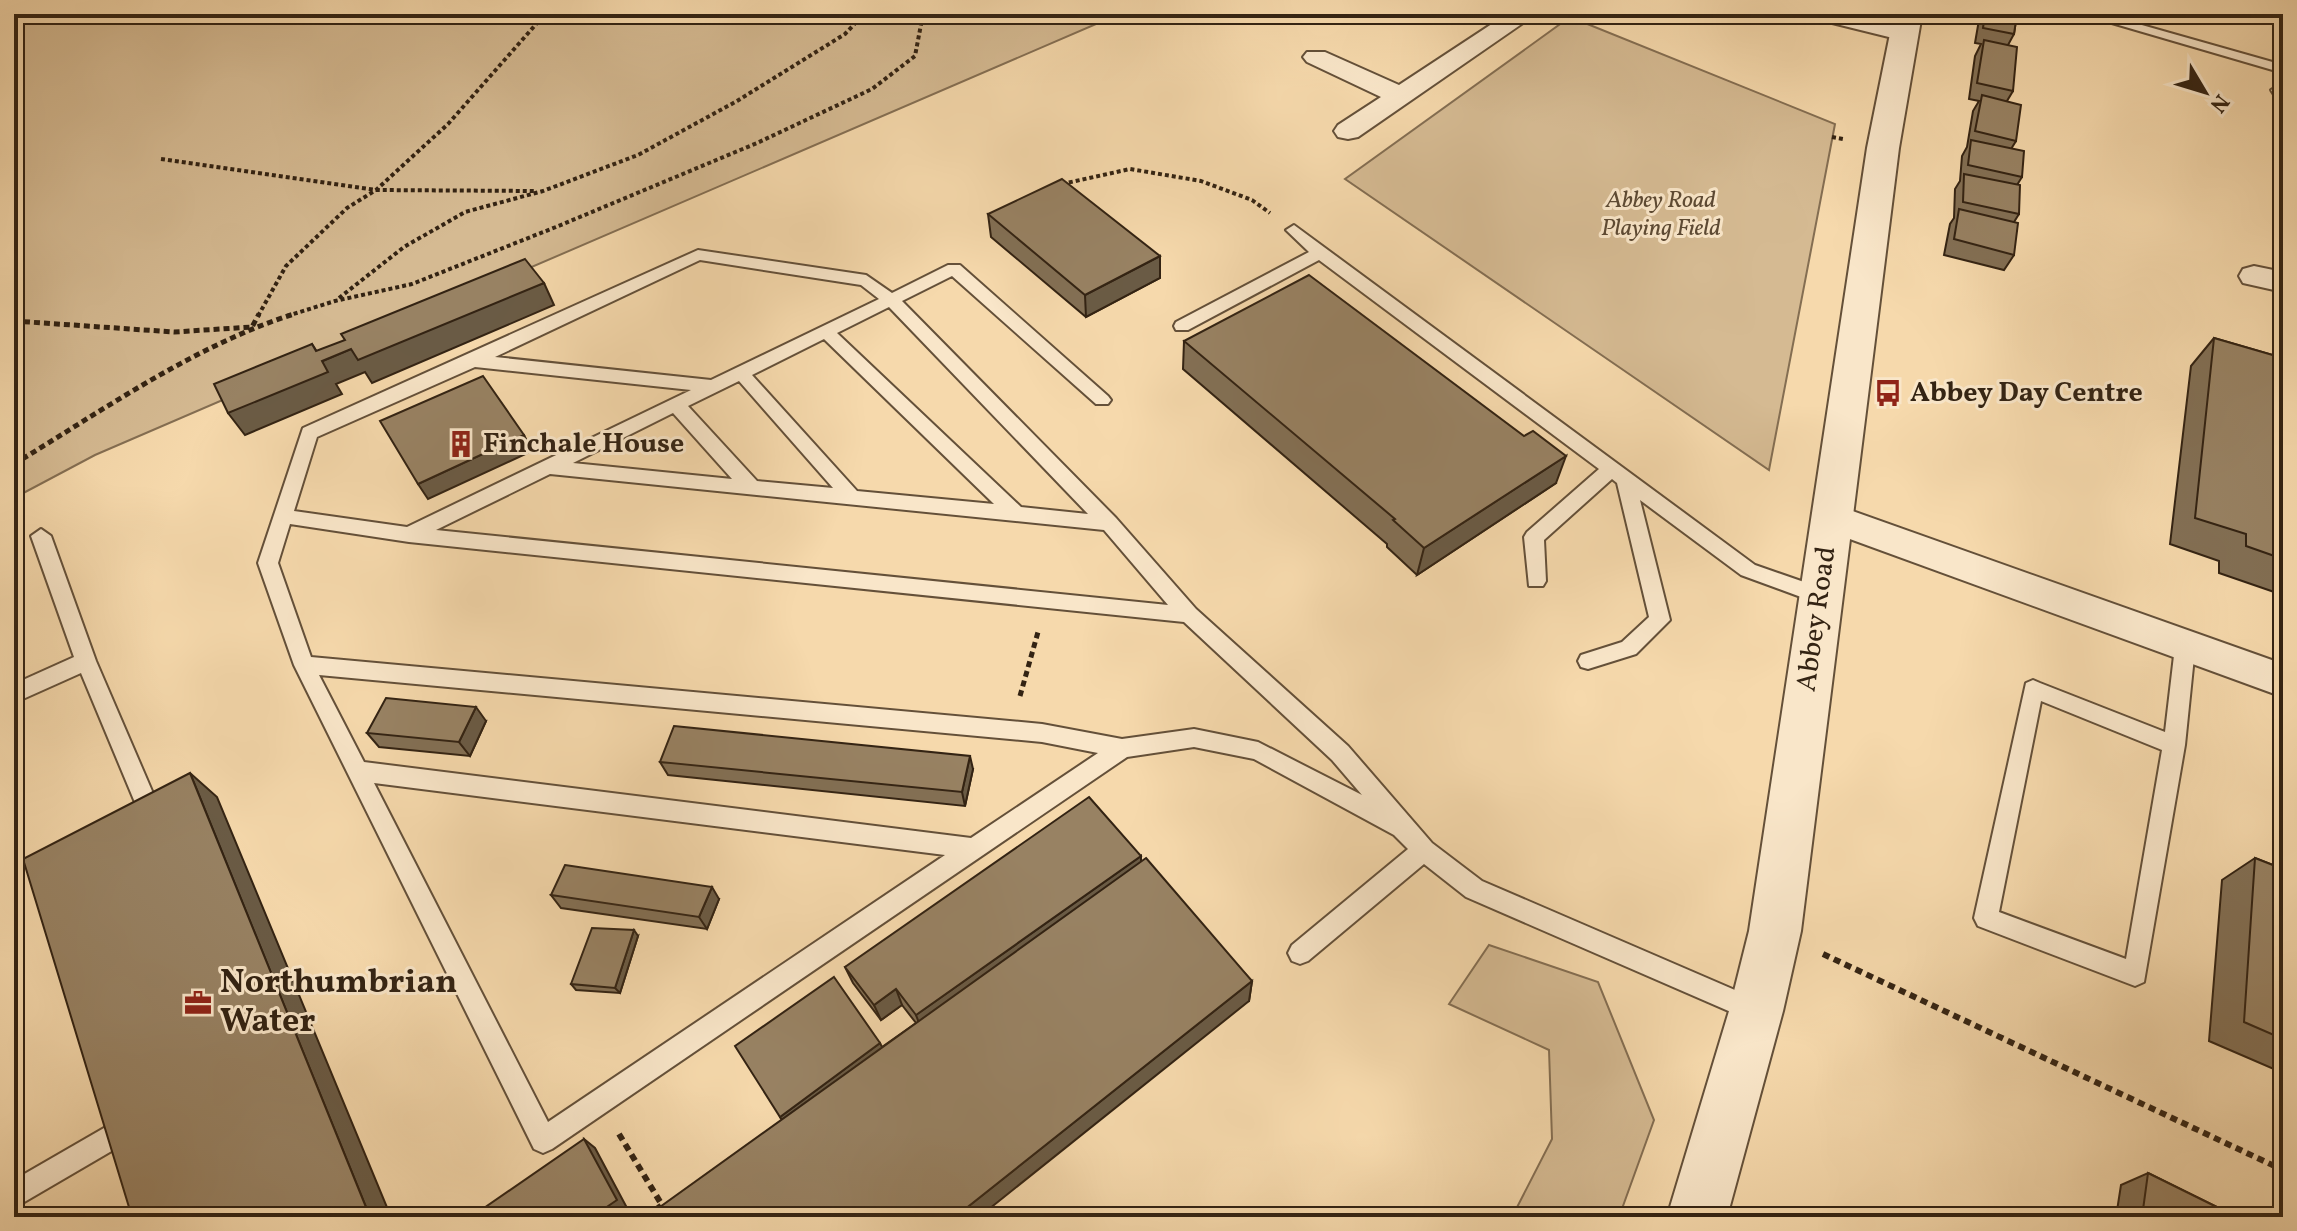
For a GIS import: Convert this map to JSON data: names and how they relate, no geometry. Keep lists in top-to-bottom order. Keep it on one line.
{"streets":{"street":["Abbey Road"]},"parks":["Abbey Road Playing Field"],"places":{"bus stop":["Abbey Day Centre"],"building":["Finchale House"],"office":["Northumbrian Water"]},"north":"bottom right"}
